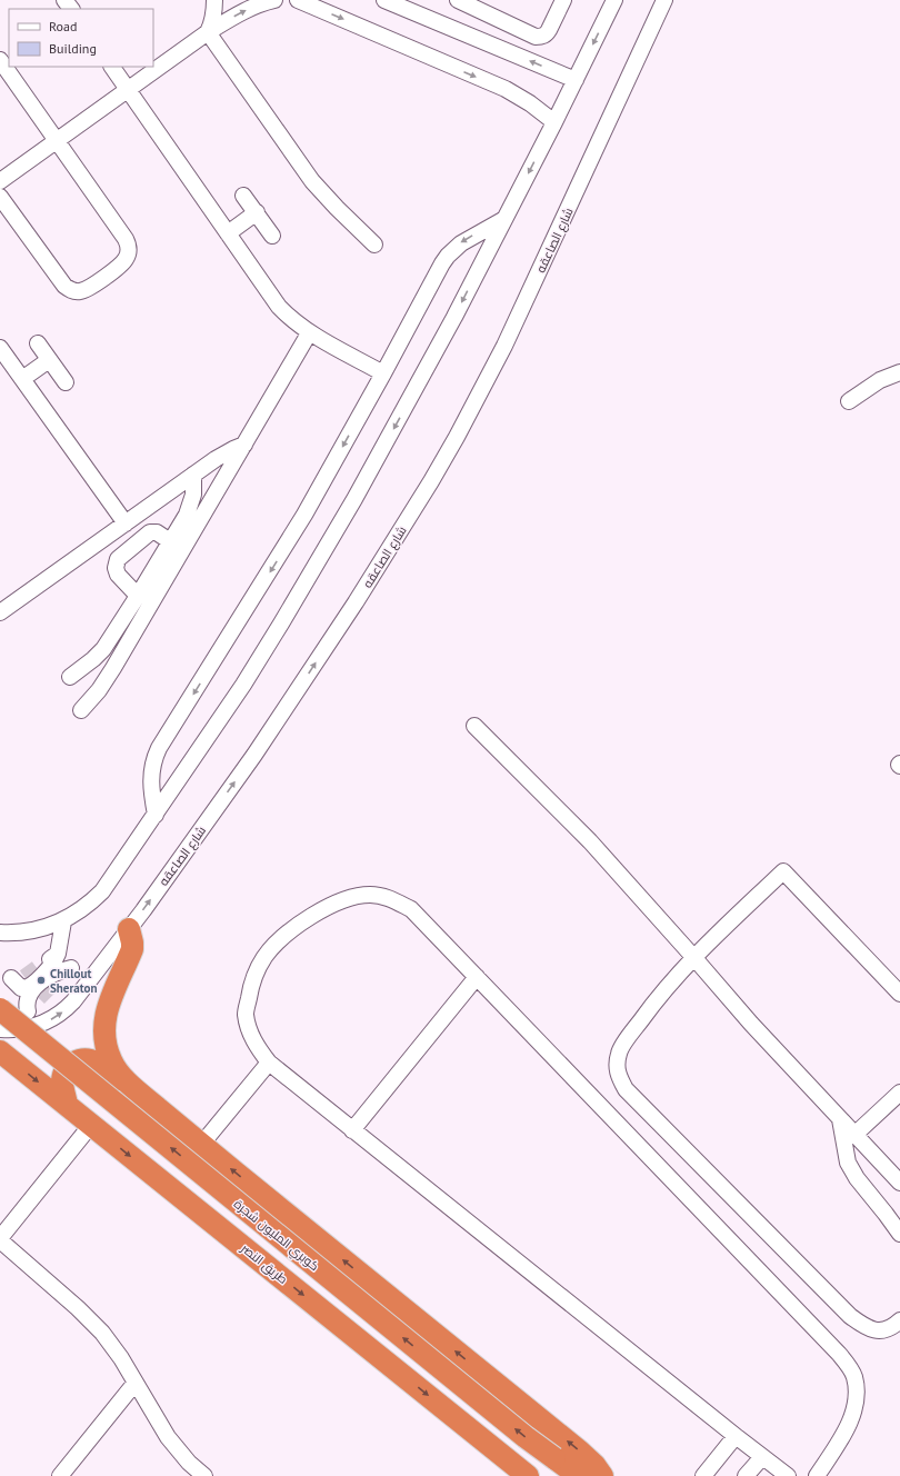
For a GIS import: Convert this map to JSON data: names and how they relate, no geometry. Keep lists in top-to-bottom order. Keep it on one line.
{"streets":{"highway":["كوبري المليون شجرة","طريق النصر"],"street":["شارع الصاعقه"]},"places":["Chillout Sheraton"],"legend":["Road","Building"]}
